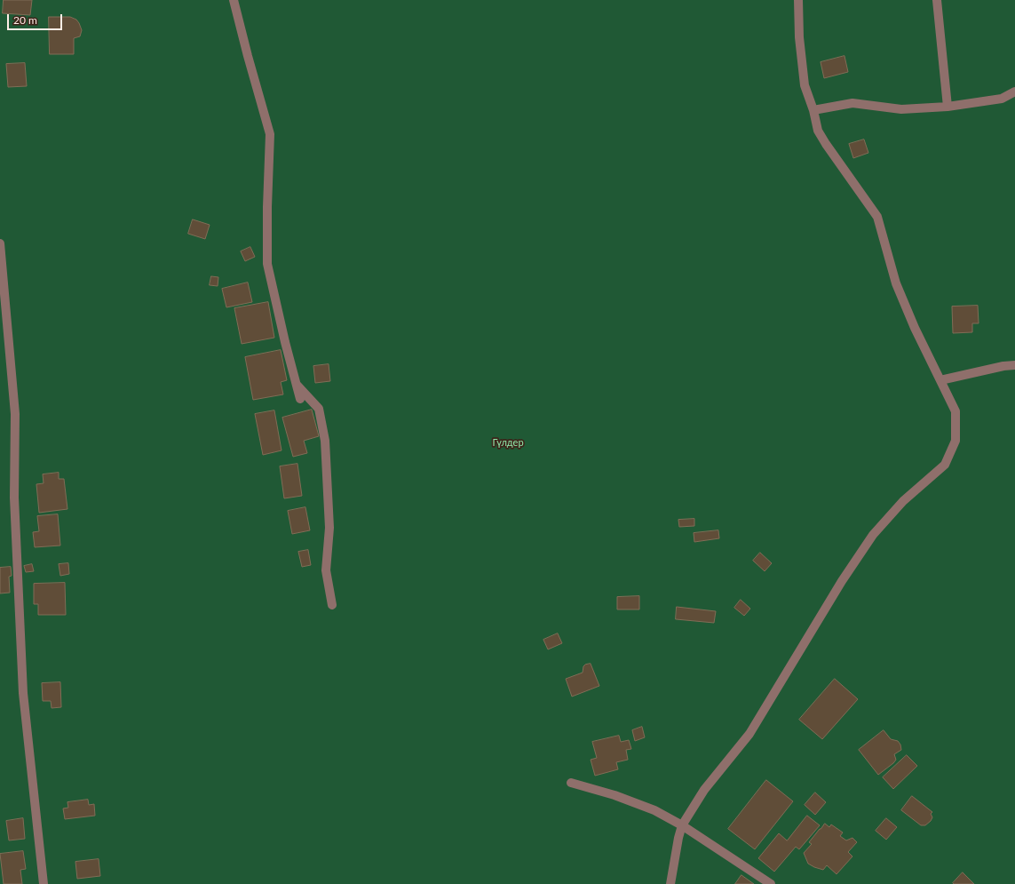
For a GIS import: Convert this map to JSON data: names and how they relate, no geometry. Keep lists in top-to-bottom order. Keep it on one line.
{"parks":["Гүлдер"],"scale_bar":"20 m"}
